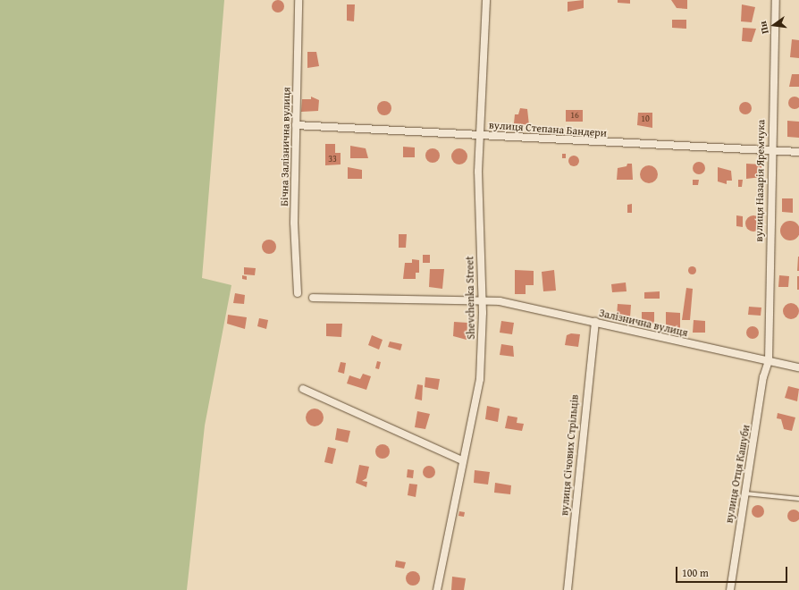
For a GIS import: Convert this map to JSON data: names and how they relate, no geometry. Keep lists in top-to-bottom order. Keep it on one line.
{"streets":{"street":["вулиця Степана Бандери","Бічна Залізнична вулиця","вулиця Назарія Яремчука","Shevchenka Street","Залізнична вулиця","вулиця Січових Стрільців","вулиця Отця Кашуби"]},"crossings":[["вулиця Степана Бандери","Бічна Залізнична вулиця"],["вулиця Степана Бандери","вулиця Назарія Яремчука"],["вулиця Степана Бандери","Shevchenka Street"],["вулиця Назарія Яремчука","Залізнична вулиця"],["вулиця Назарія Яремчука","вулиця Отця Кашуби"],["Shevchenka Street","Залізнична вулиця"],["Залізнична вулиця","вулиця Січових Стрільців"],["Залізнична вулиця","вулиця Отця Кашуби"]],"house_numbers":["16","10","33"],"scale_bar":"100 m","north":"left"}
